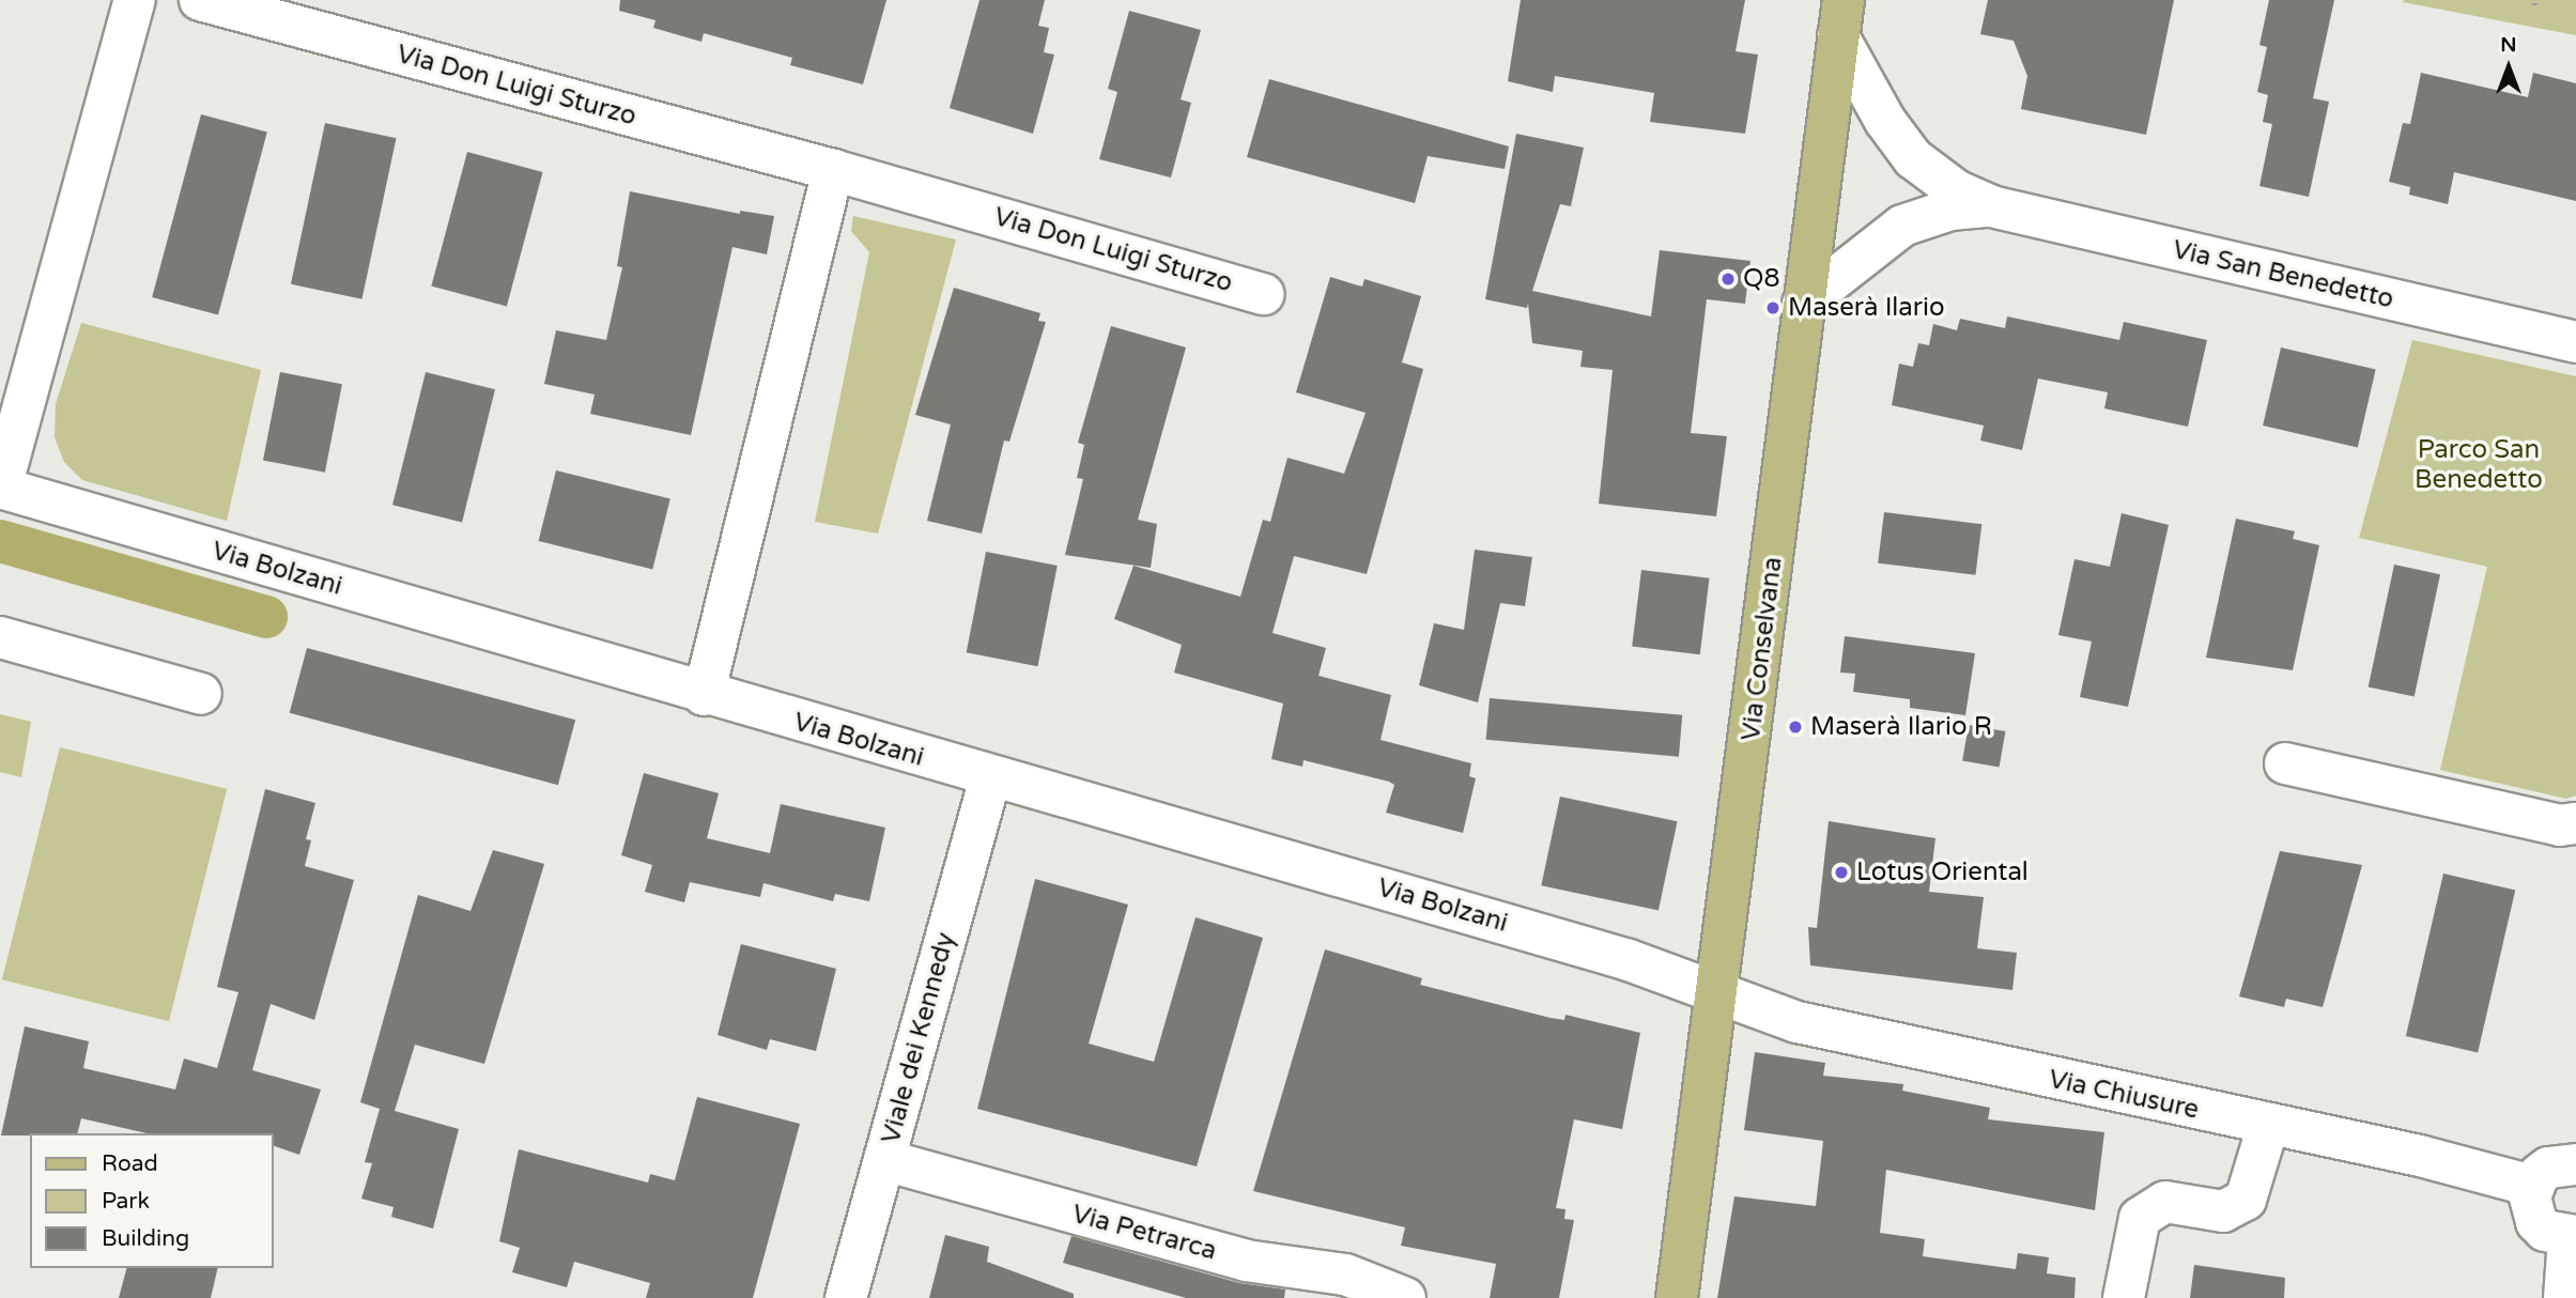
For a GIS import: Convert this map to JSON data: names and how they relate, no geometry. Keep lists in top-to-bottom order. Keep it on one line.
{"streets":{"main road":["Via Conselvana"],"street":["Via Don Luigi Sturzo","Via San Benedetto","Via Bolzani","Viale dei Kennedy","Via Chiusure","Via Petrarca"]},"crossings":[["Via San Benedetto","Via Conselvana"],["Via Bolzani","Via Conselvana"],["Via Bolzani","Viale dei Kennedy"],["Via Bolzani","Via Chiusure"],["Via Conselvana","Via Chiusure"],["Viale dei Kennedy","Via Petrarca"]],"parks":["Parco San Benedetto"],"places":["Q8","Maserà Ilario","Maserà Ilario R","Lotus Oriental"],"legend":["Road","Park","Building"],"north":"top"}
